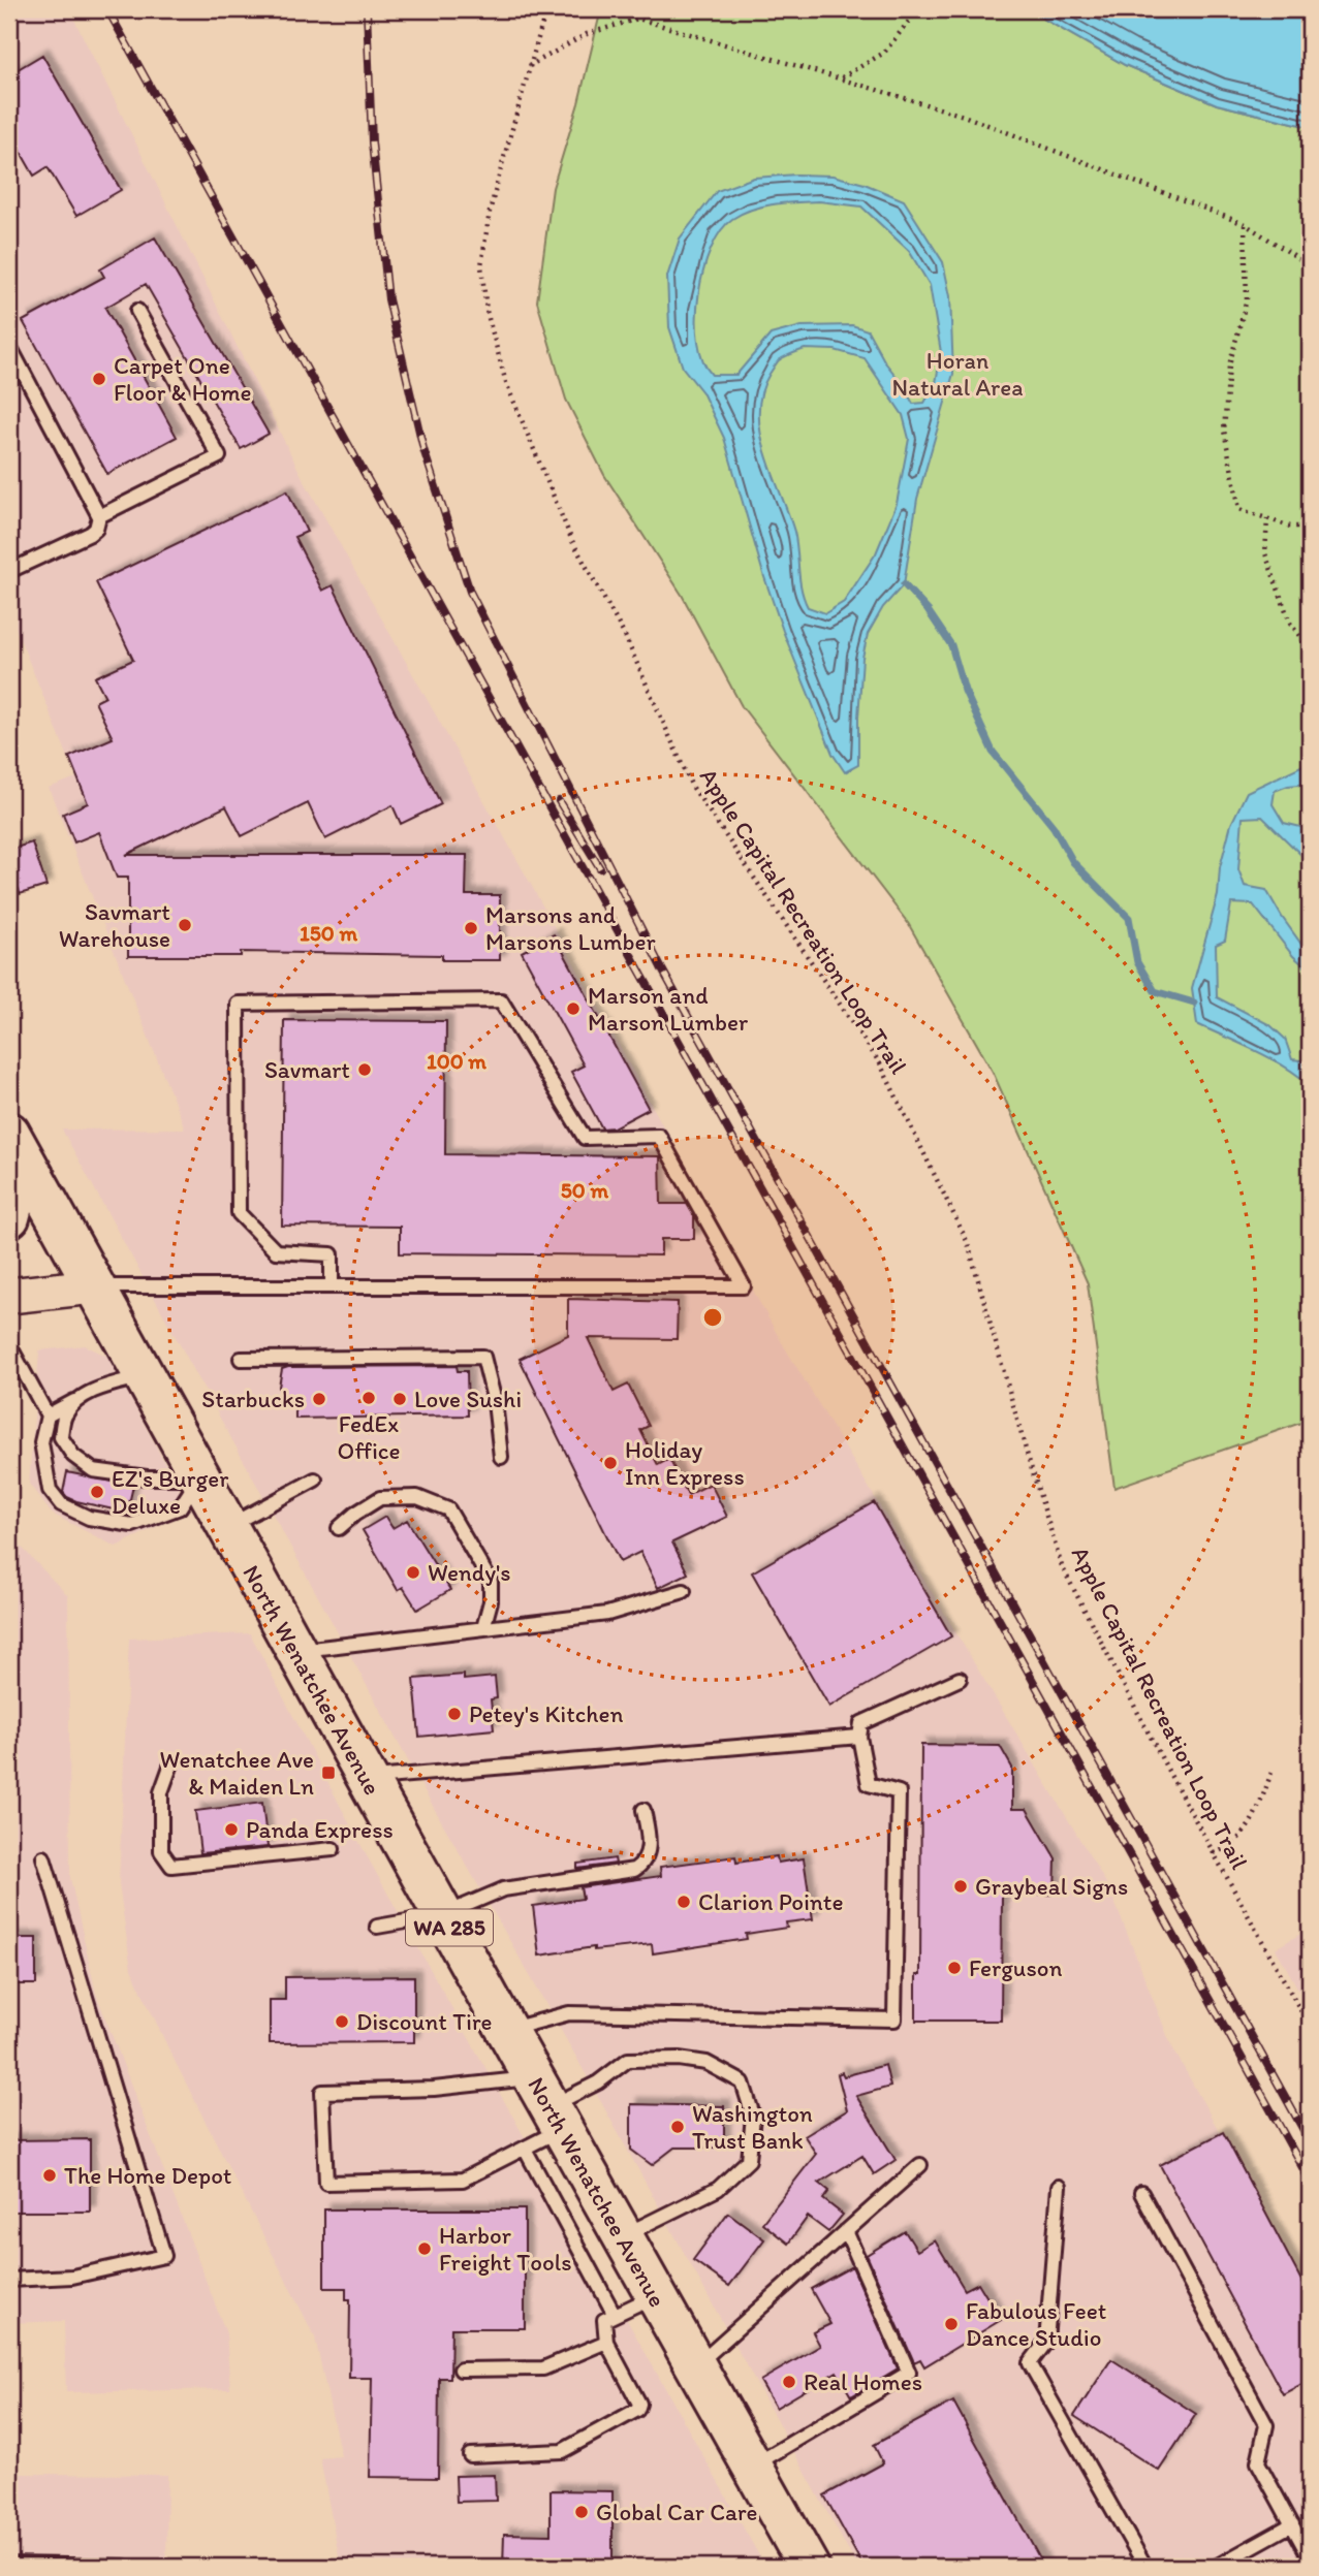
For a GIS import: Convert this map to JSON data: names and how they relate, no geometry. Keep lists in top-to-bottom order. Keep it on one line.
{"streets":{"main road":["North Wenatchee Avenue","WA 285"],"path":["Apple Capital Recreation Loop Trail"]},"parks":["Horan Natural Area"],"places":{"other":["Carpet One Floor & Home","Savmart Warehouse","Marsons and Marsons Lumber","Marson and Marson Lumber","Savmart","FedEx Office","Starbucks","Love Sushi","Holiday Inn Express","EZ's Burger Deluxe","Wendy's","Petey's Kitchen","Panda Express","Graybeal Signs","Clarion Pointe","Ferguson","Discount Tire","Washington Trust Bank","The Home Depot","Harbor Freight Tools","Fabulous Feet Dance Studio","Real Homes","Global Car Care"],"transit":["Wenatchee Ave & Maiden Ln"]},"rings":["150 m","100 m","50 m"]}
